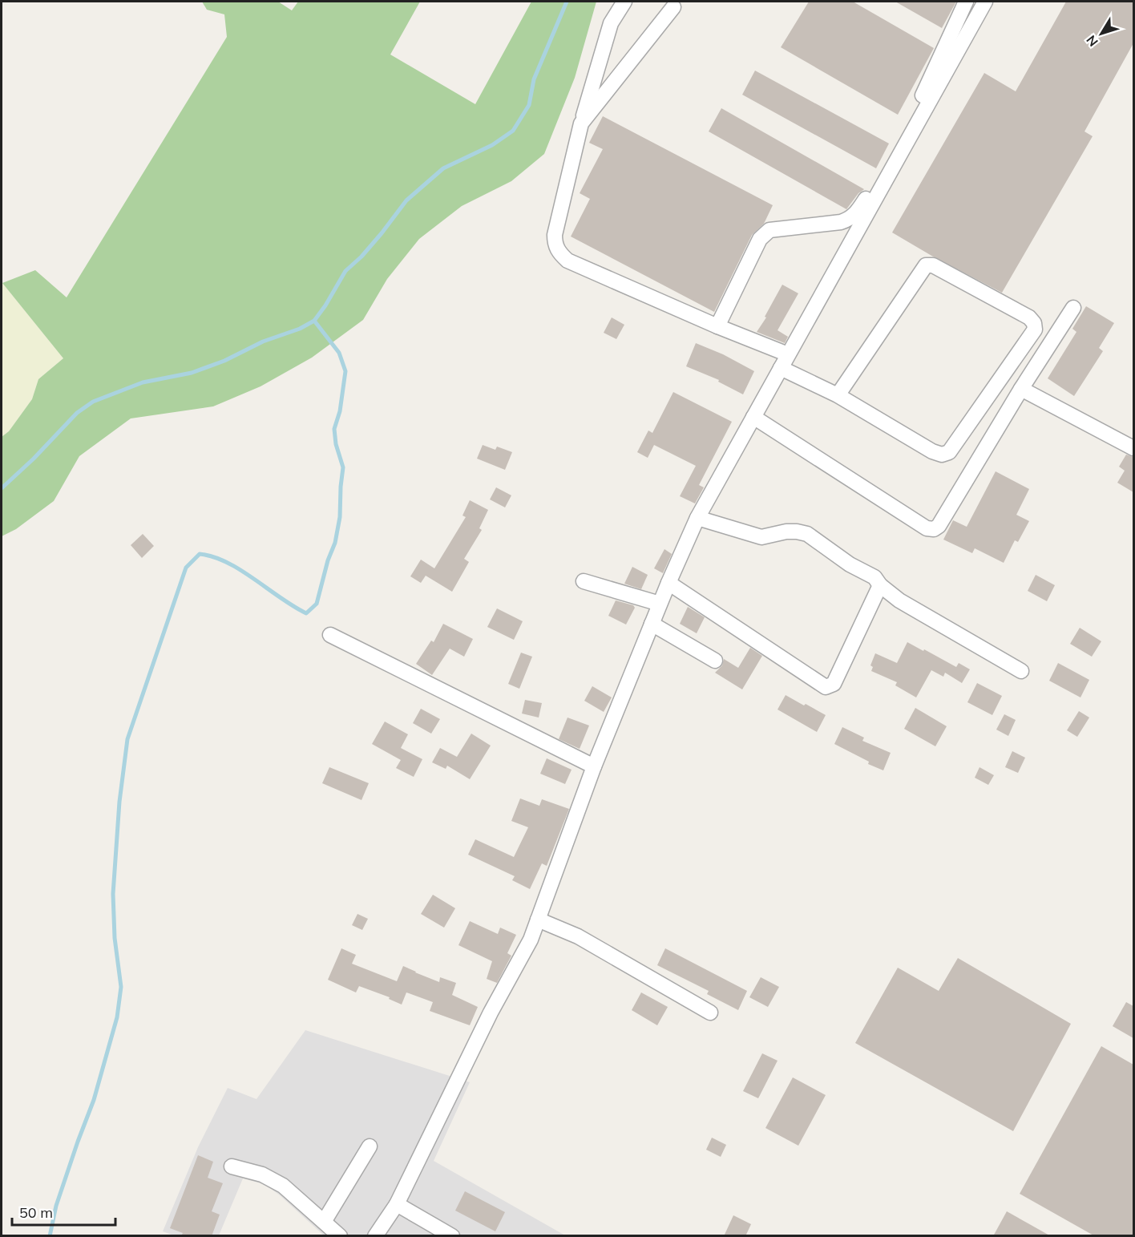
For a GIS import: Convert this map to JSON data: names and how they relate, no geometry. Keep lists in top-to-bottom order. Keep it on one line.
{"scale_bar":"50 m","north":"bottom left"}
